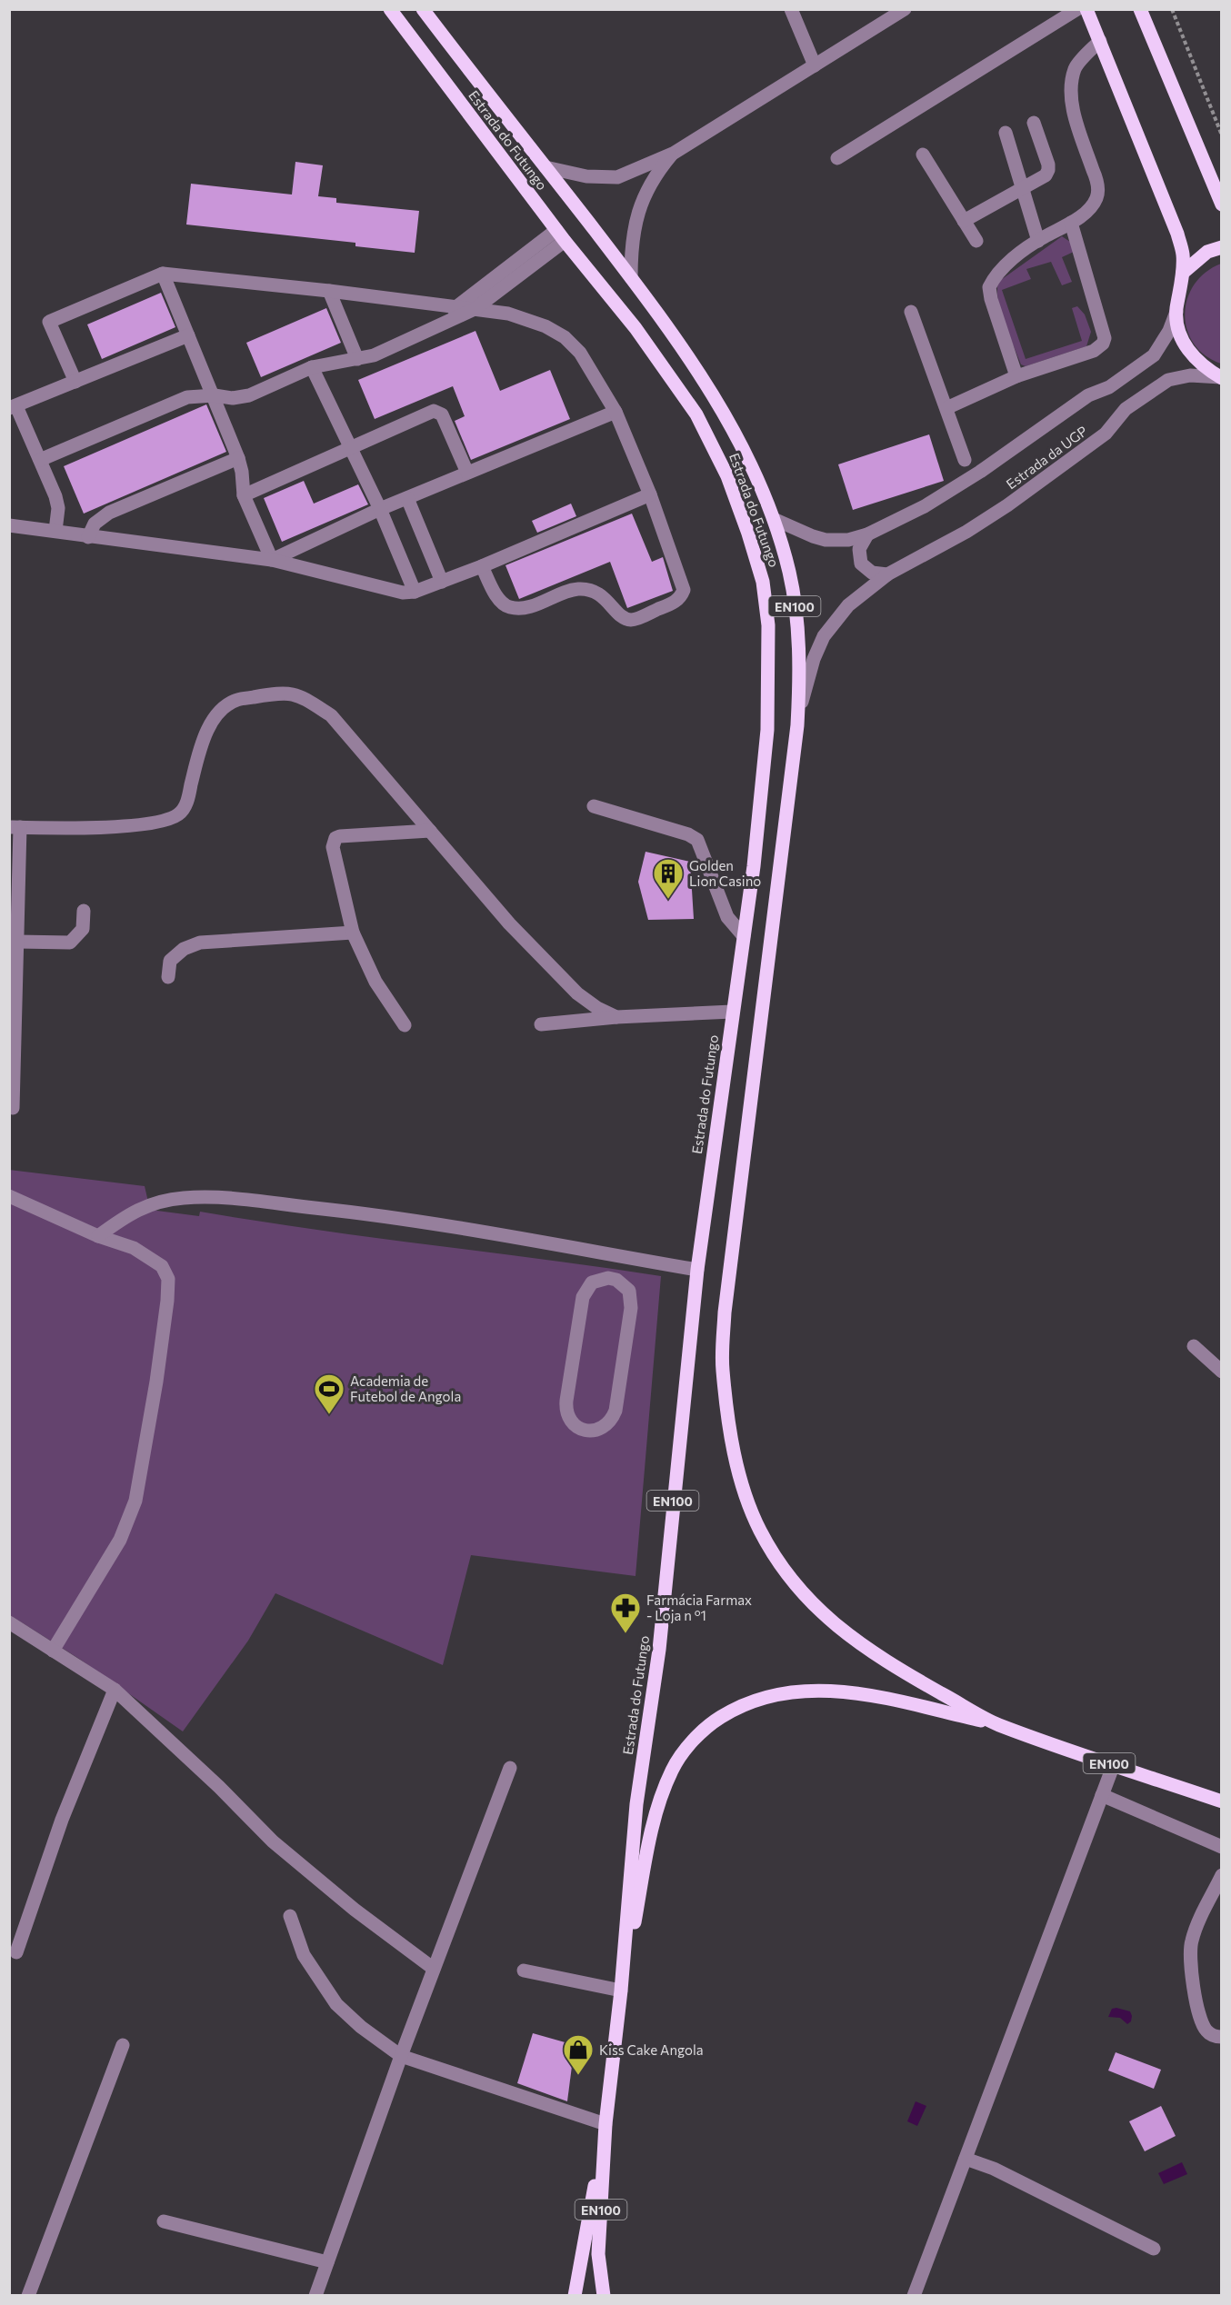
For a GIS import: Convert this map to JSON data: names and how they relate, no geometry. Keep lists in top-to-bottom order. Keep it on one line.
{"streets":{"main road":["Estrada do Futungo","EN100"],"street":["Estrada da UGP"]},"crossings":[["Estrada do Futungo","Estrada da UGP"]],"places":{"building":["Golden Lion Casino"],"sports":["Academia de Futebol de Angola"],"pharmacy":["Farmácia Farmax - Loja n º1"],"shop":["Kiss Cake Angola"]}}
